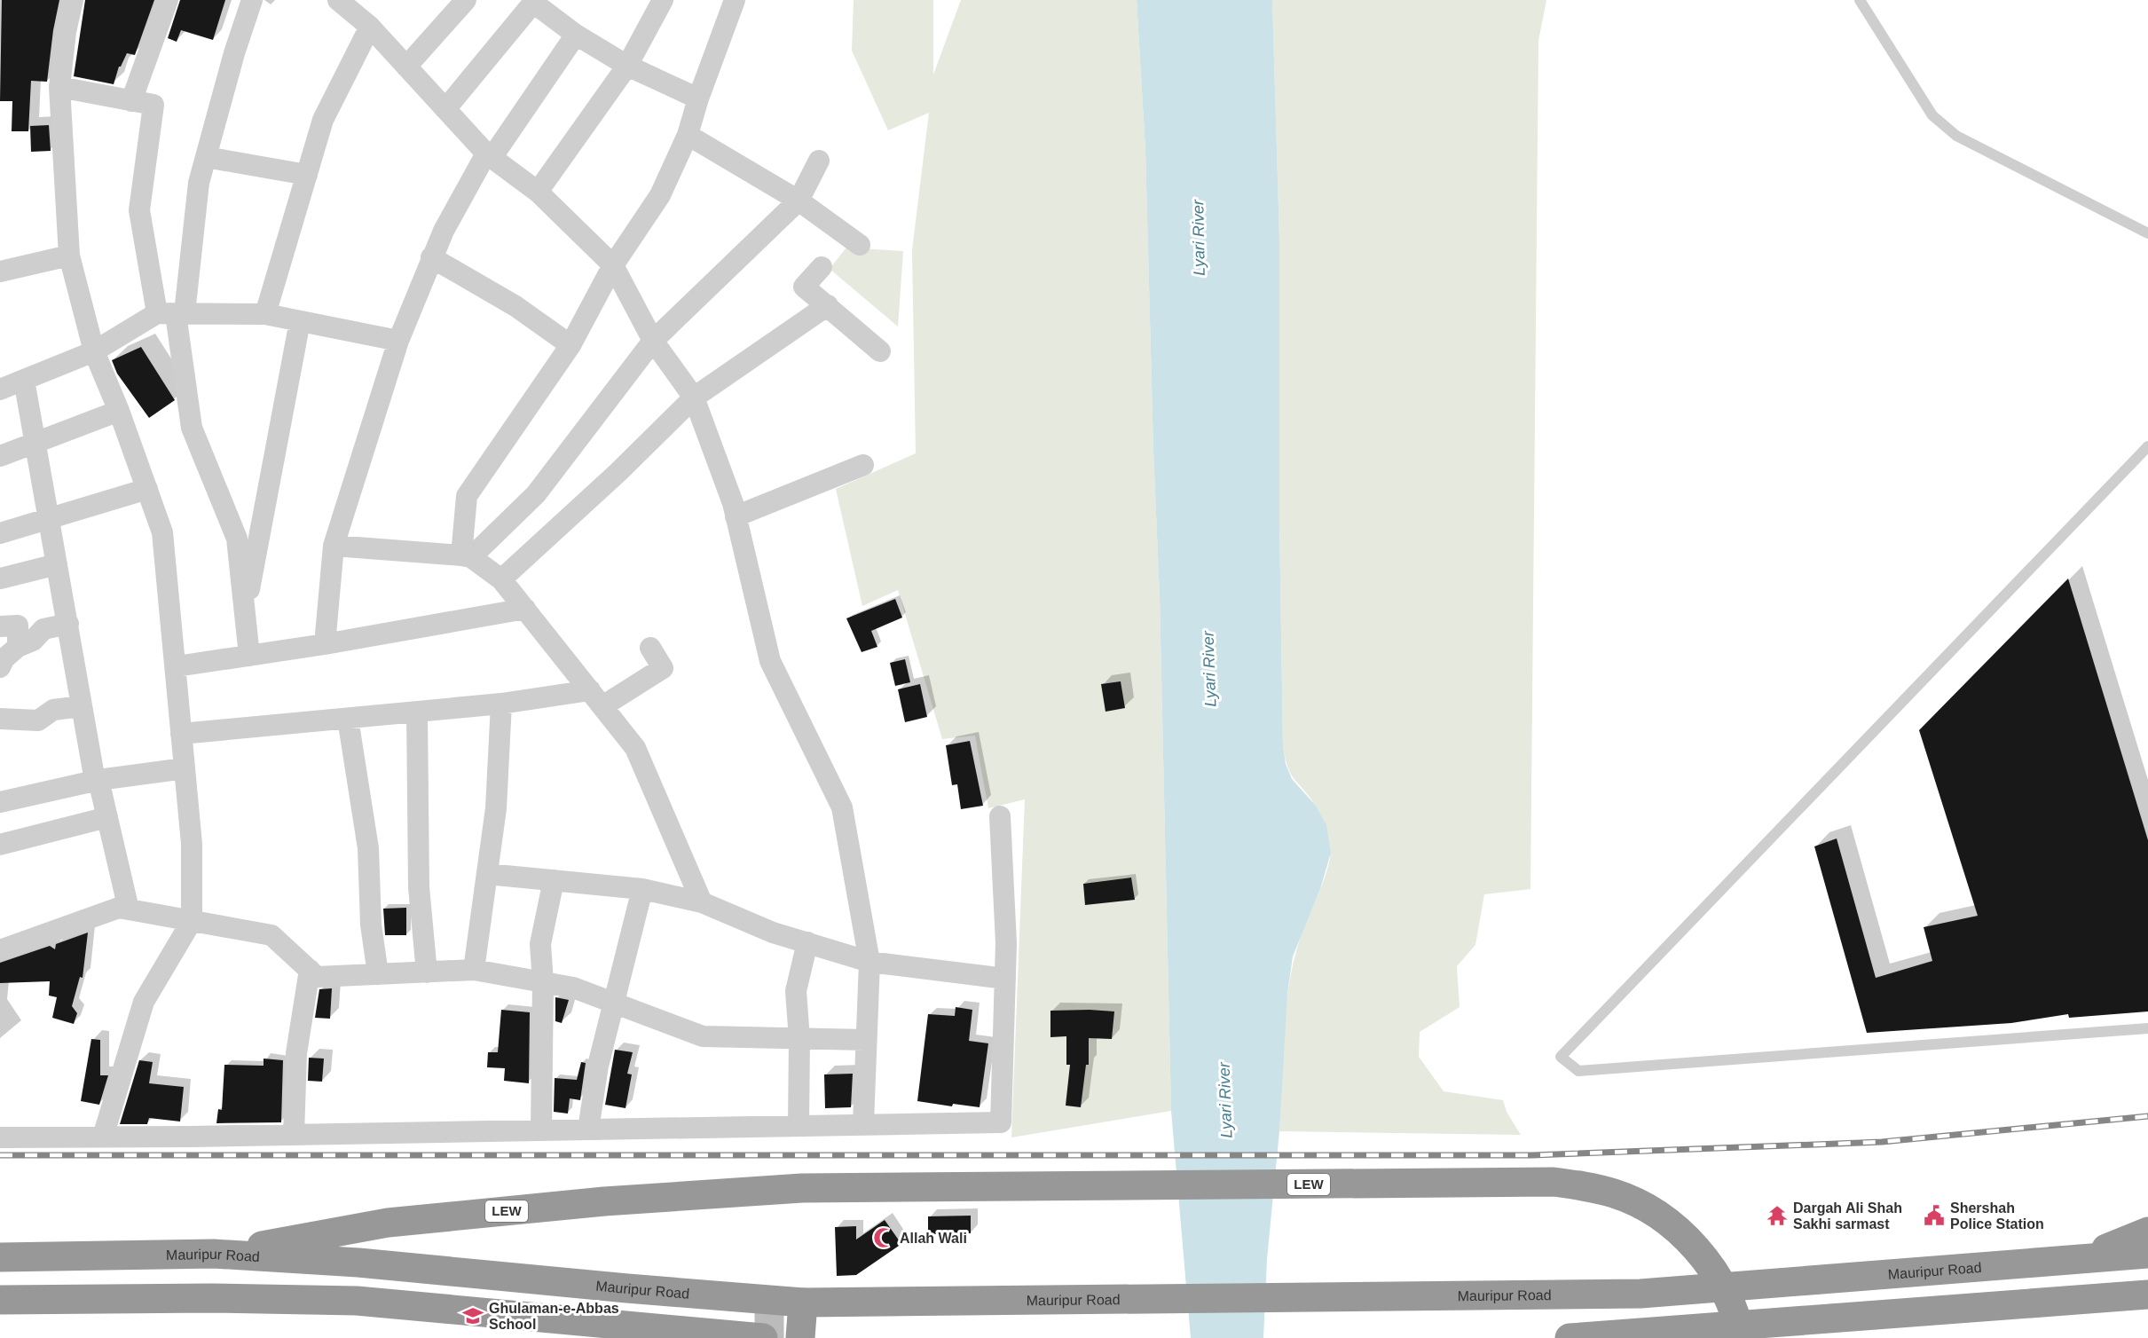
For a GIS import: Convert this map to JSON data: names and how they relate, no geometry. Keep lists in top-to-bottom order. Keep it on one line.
{"streets":{"highway":["LEW","Mauripur Road"]},"crossings":[["LEW","Mauripur Road"]],"water":["Lyari River"],"places":{"temple":["Dargah Ali Shah Sakhi sarmast"],"public building":["Shershah Police Station"],"mosque":["Allah Wali"],"school or university":["Ghulaman-e-Abbas School"]}}
